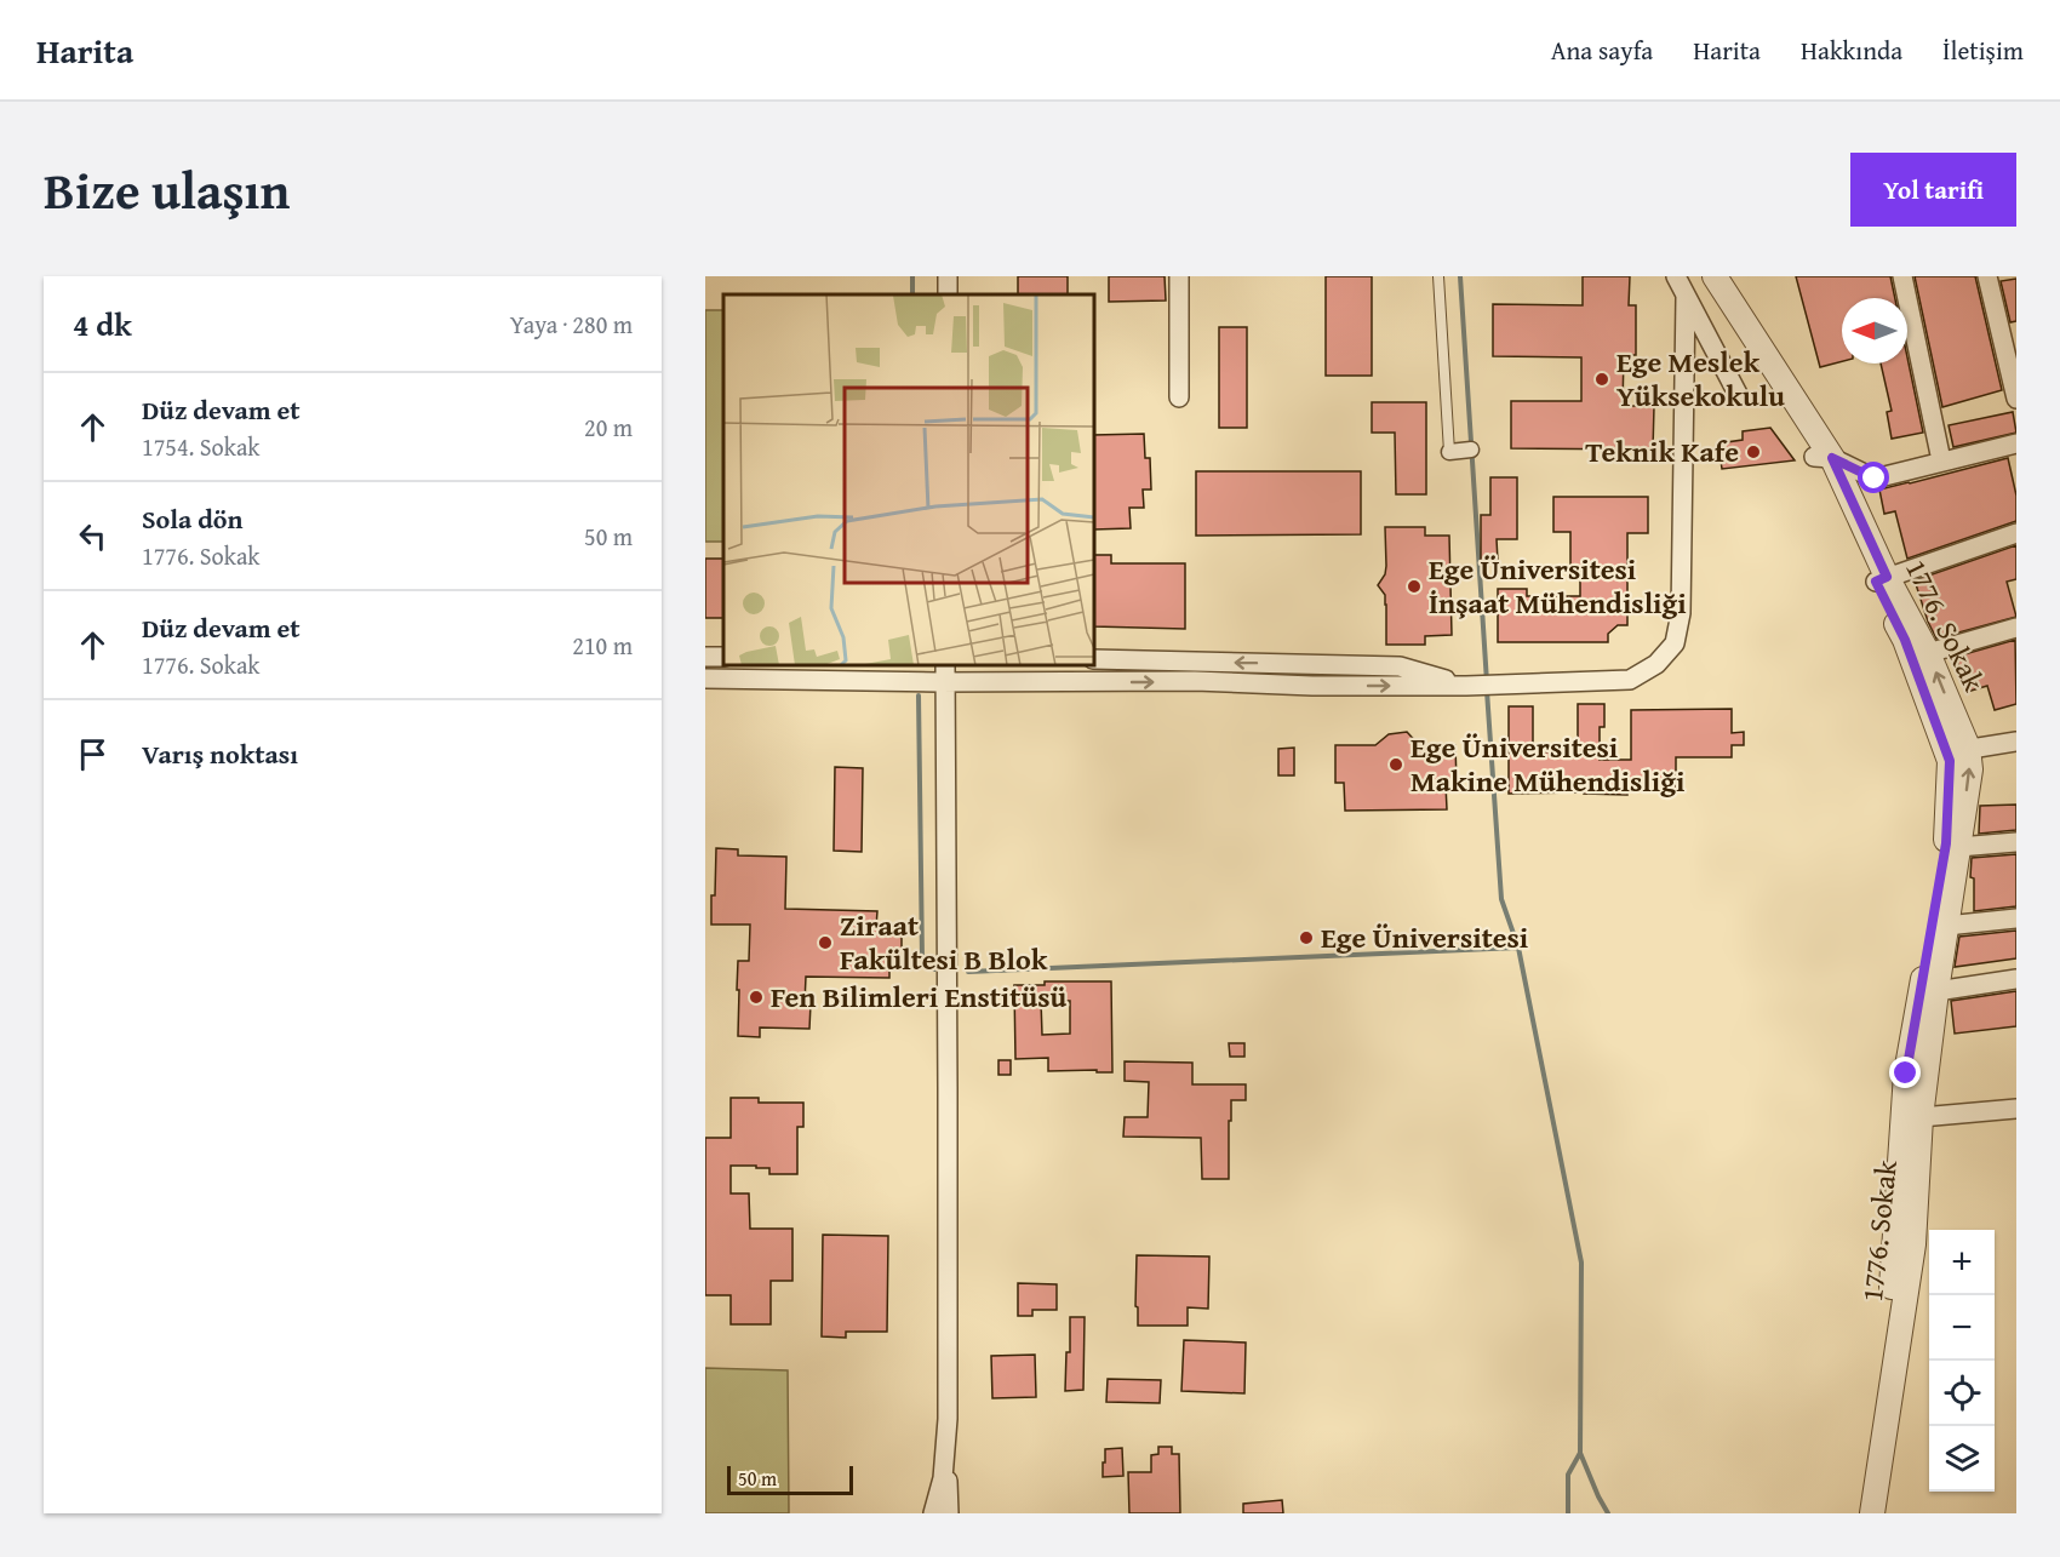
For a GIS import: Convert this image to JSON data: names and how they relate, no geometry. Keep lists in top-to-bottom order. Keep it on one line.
{"streets":{"street":["1776. Sokak"]},"places":["Ege Meslek Yüksekokulu","Teknik Kafe","Ege Üniversitesi İnşaat Mühendisliği","Ege Üniversitesi Makine Mühendisliği","Ege Üniversitesi","Ziraat Fakültesi B Blok","Fen Bilimleri Enstitüsü"],"scale_bar":"50 m","north":"left","page":{"header":"Harita","nav":["Ana sayfa","Harita","Hakkında","İletişim"],"title":"Bize ulaşın","buttons":"Yol tarifi","heading":["4 dk","Yaya · 280 m"],"list":[["Düz devam et","1754. Sokak","20 m"],["Sola dön","1776. Sokak","50 m"],["Düz devam et","1776. Sokak","210 m"],"Varış noktası"],"map_buttons":["+","−"],"scale":"50 m"}}
